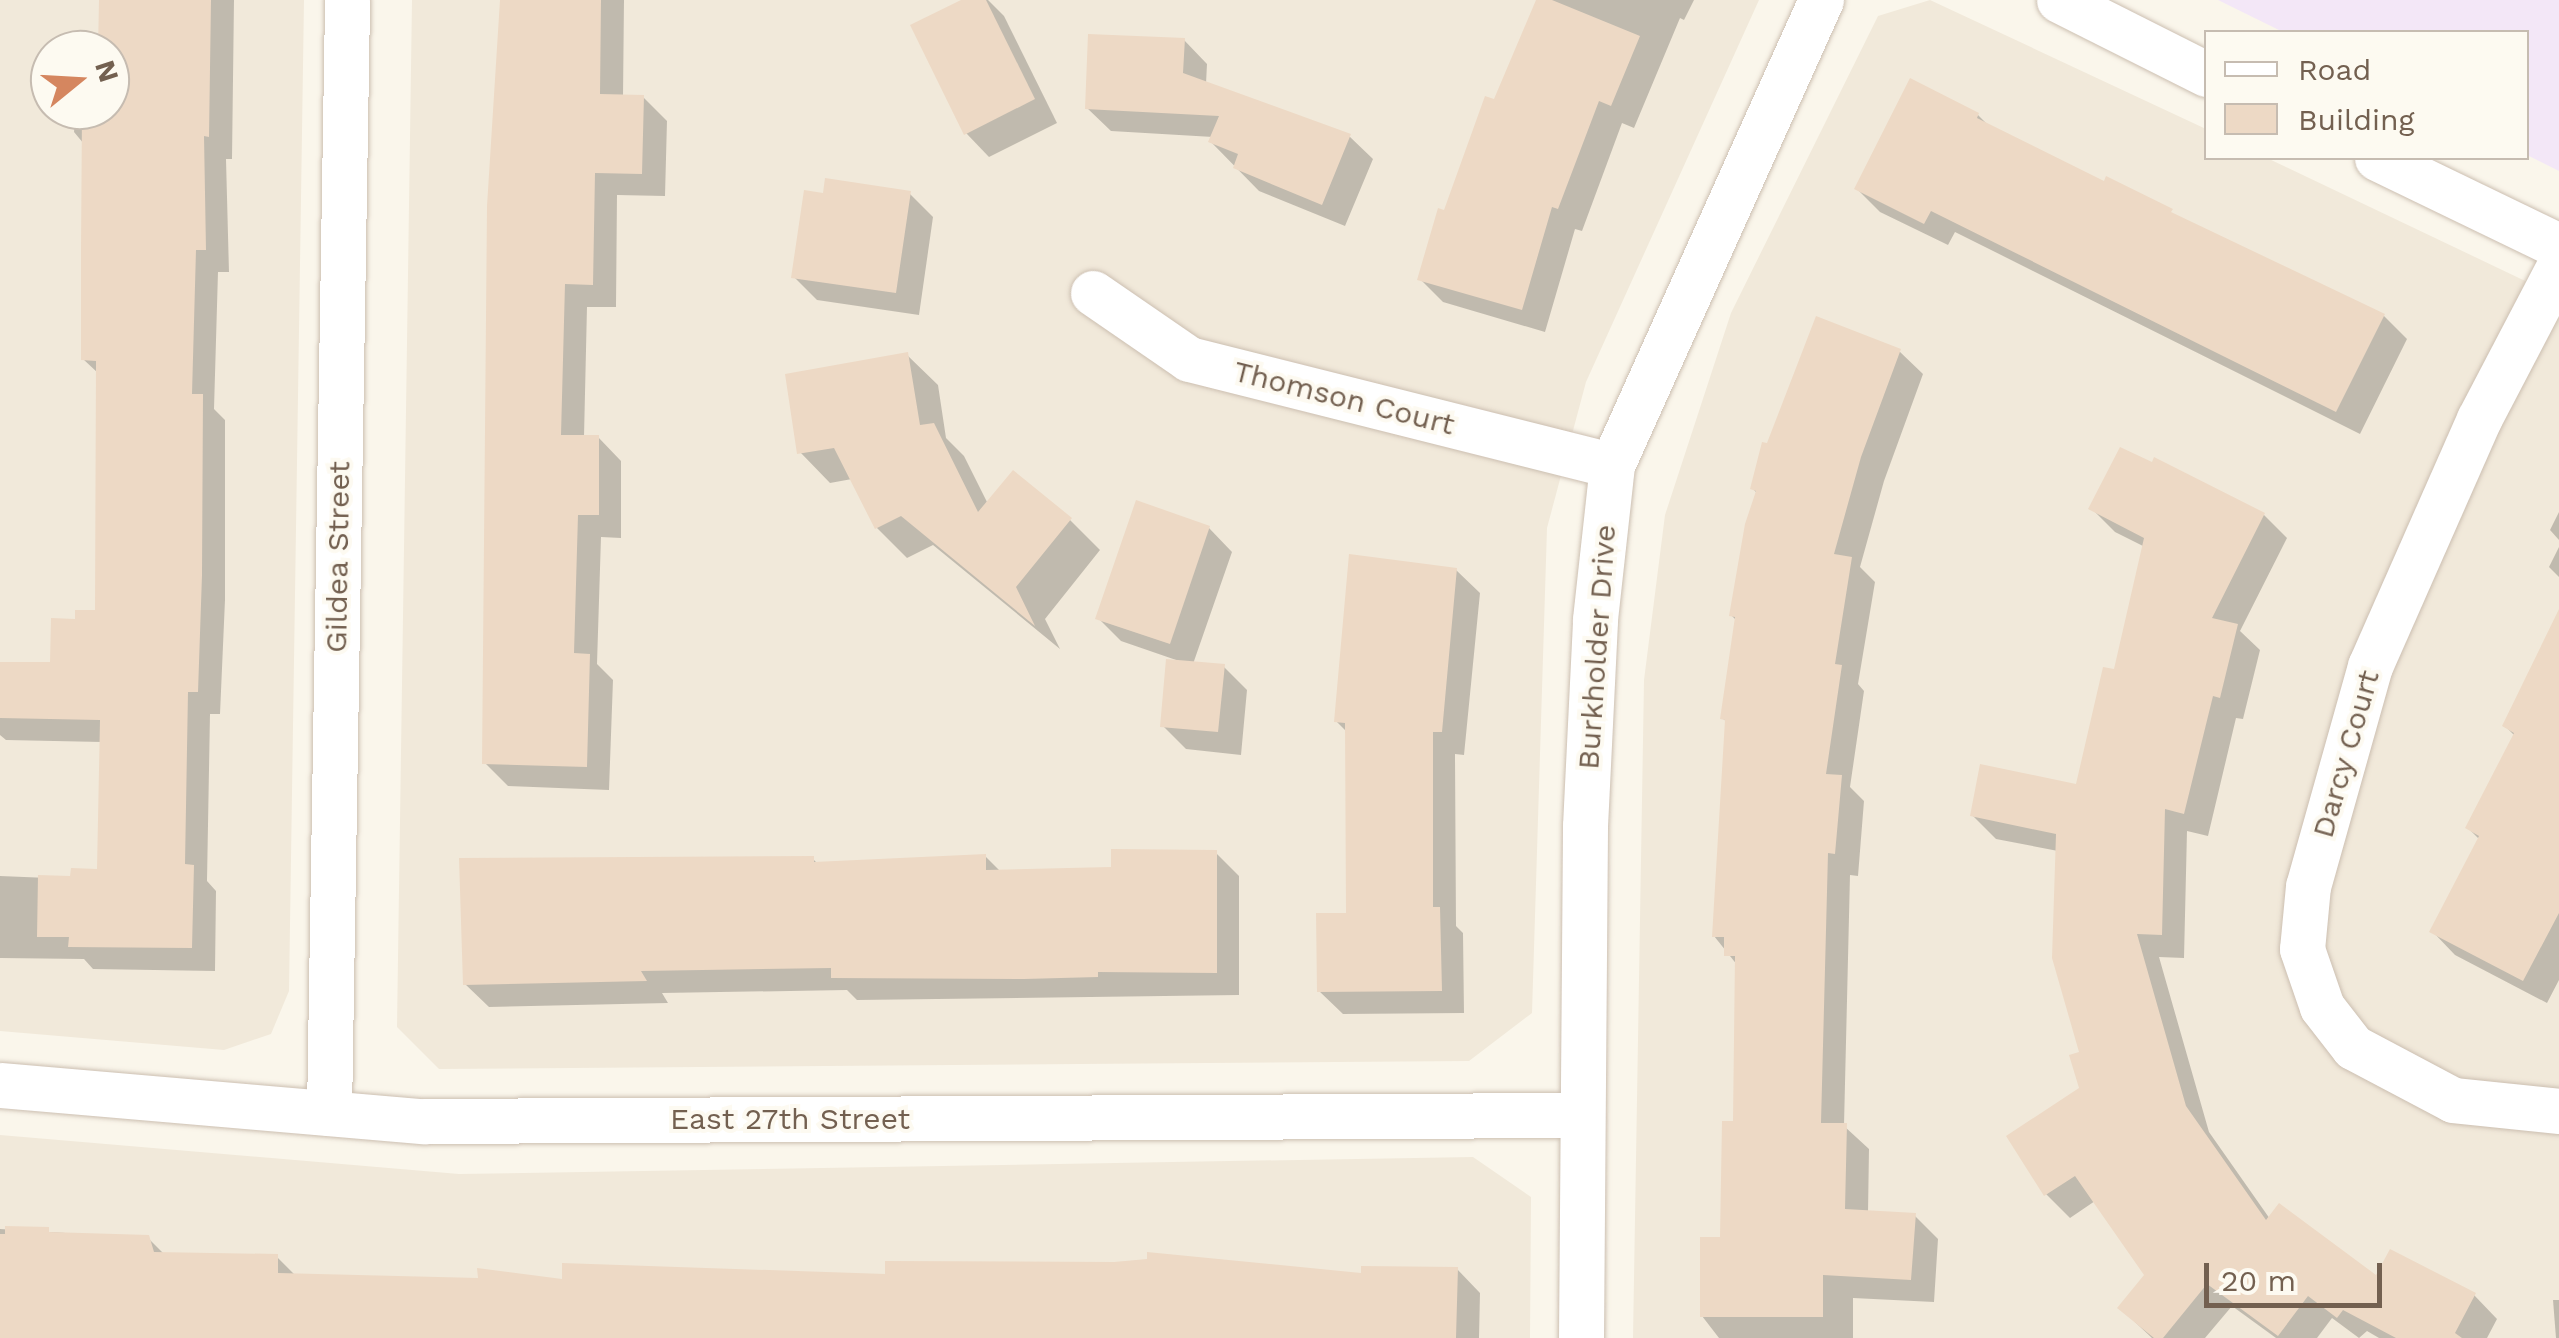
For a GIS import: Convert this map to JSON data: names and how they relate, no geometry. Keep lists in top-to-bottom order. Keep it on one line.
{"streets":{"street":["Thomson Court","Gildea Street","Burkholder Drive","Darcy Court","East 27th Street"]},"crossings":[["Thomson Court","Burkholder Drive"],["Gildea Street","East 27th Street"],["Burkholder Drive","East 27th Street"]],"legend":["Road","Building"],"scale_bar":"20 m","north":"right"}
